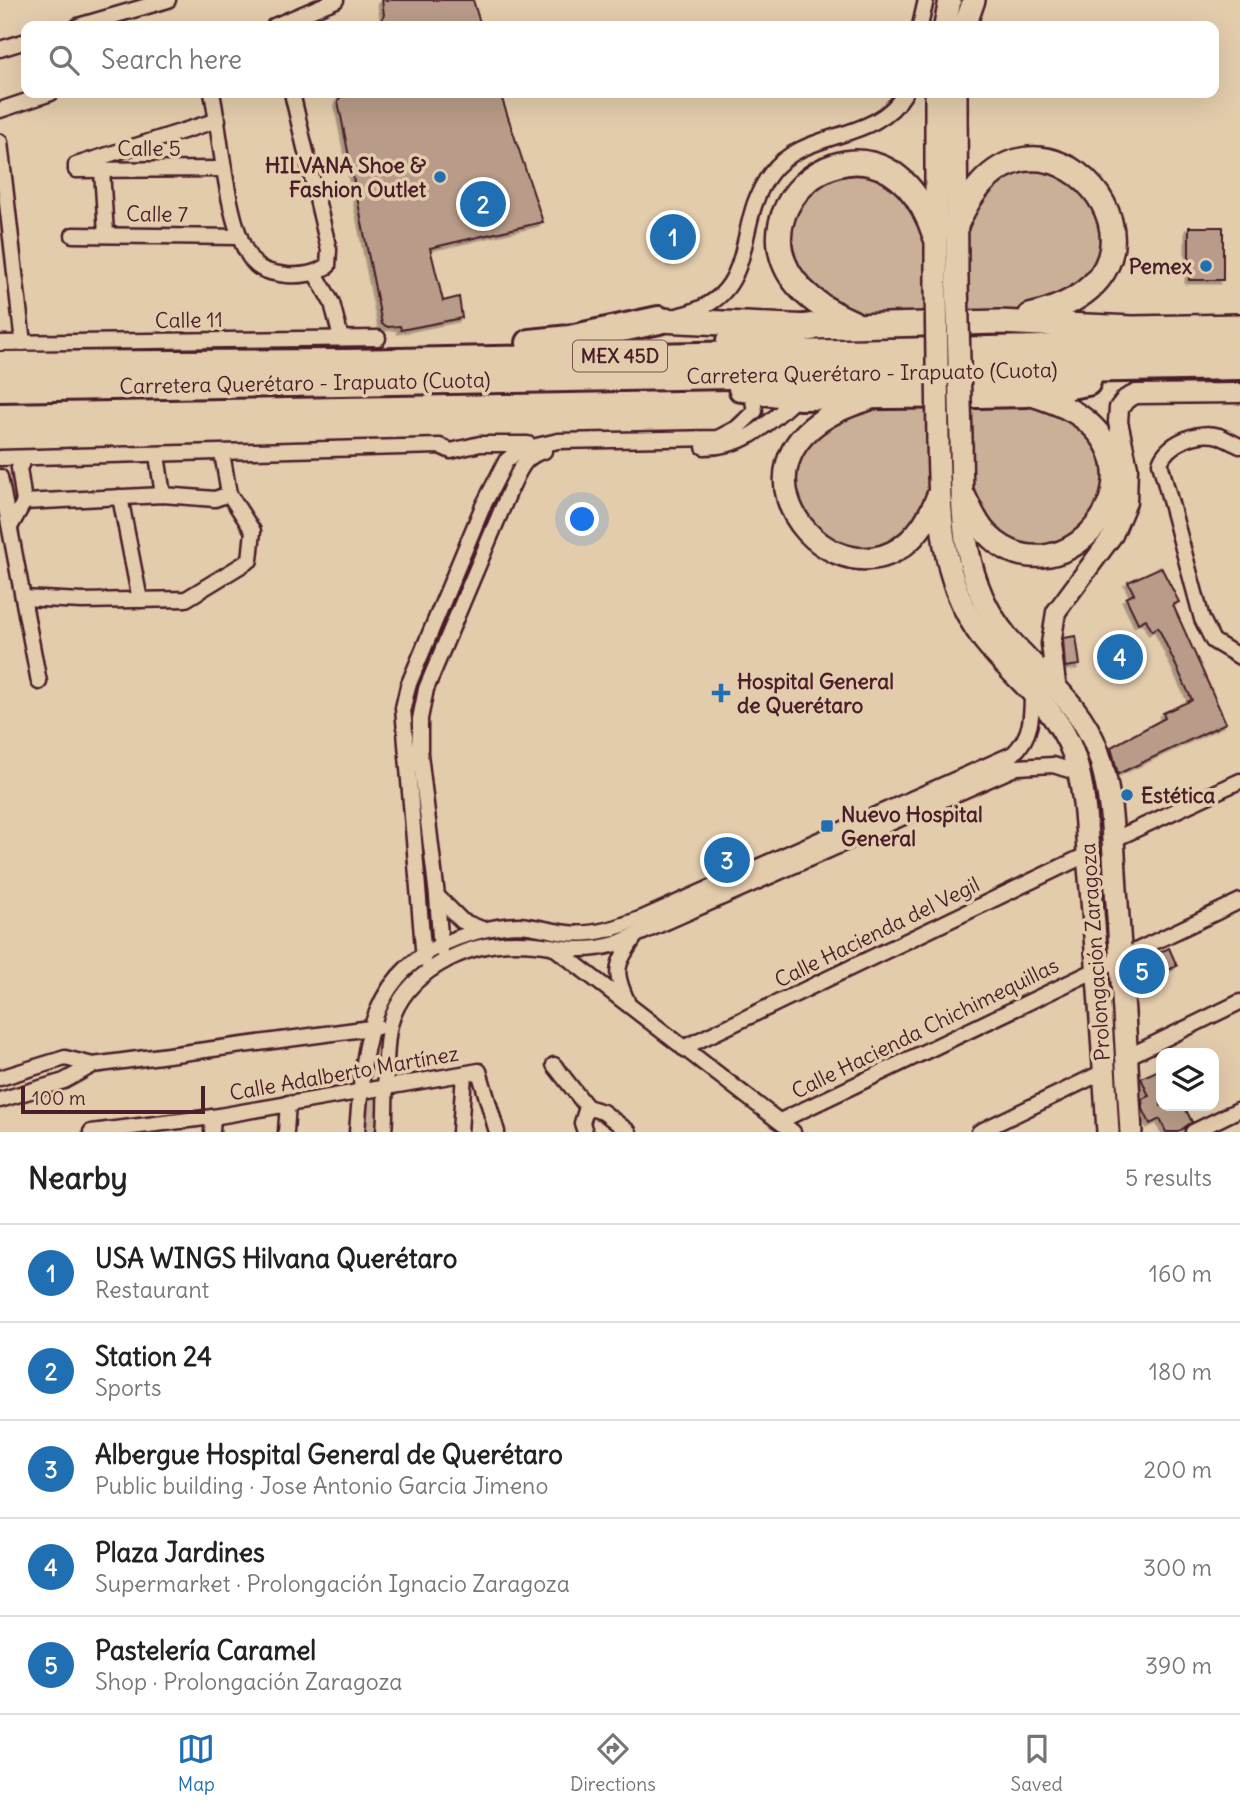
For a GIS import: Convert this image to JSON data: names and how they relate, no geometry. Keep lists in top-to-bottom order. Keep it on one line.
{"streets":{"highway":["MEX 45D","Carretera Querétaro - Irapuato (Cuota)"],"main road":["Prolongación Zaragoza"],"street":["Calle 5","Calle 7","Calle 11","Calle Hacienda del Vegil","Calle Hacienda Chichimequillas","Calle Adalberto Martínez"]},"crossings":[["Calle 11","Carretera Querétaro - Irapuato (Cuota)"],["Calle Hacienda del Vegil","Prolongación Zaragoza"],["Prolongación Zaragoza","Calle Hacienda Chichimequillas"]],"places":{"other":["HILVANA Shoe & Fashion Outlet","Pemex","Estética"],"health":["Hospital General de Querétaro"],"transit":["Nuevo Hospital General"]},"scale_bar":"100 m","page":{"search":"Search here","pins":["2","1","4","3","5"],"scale":"100 m","heading":["Nearby","5 results"],"list":[{"mark":"1","name":"USA WINGS Hilvana Querétaro","note":"Restaurant","value":"160 m"},{"mark":"2","name":"Station 24","note":"Sports","value":"180 m"},{"mark":"3","name":"Albergue Hospital General de Querétaro","note":"Public building · Jose Antonio Garcia Jimeno","value":"200 m"},{"mark":"4","name":"Plaza Jardines","note":"Supermarket · Prolongación Ignacio Zaragoza","value":"300 m"},{"mark":"5","name":"Pastelería Caramel","note":"Shop · Prolongación Zaragoza","value":"390 m"}],"nav":["Map","Directions","Saved"]}}
